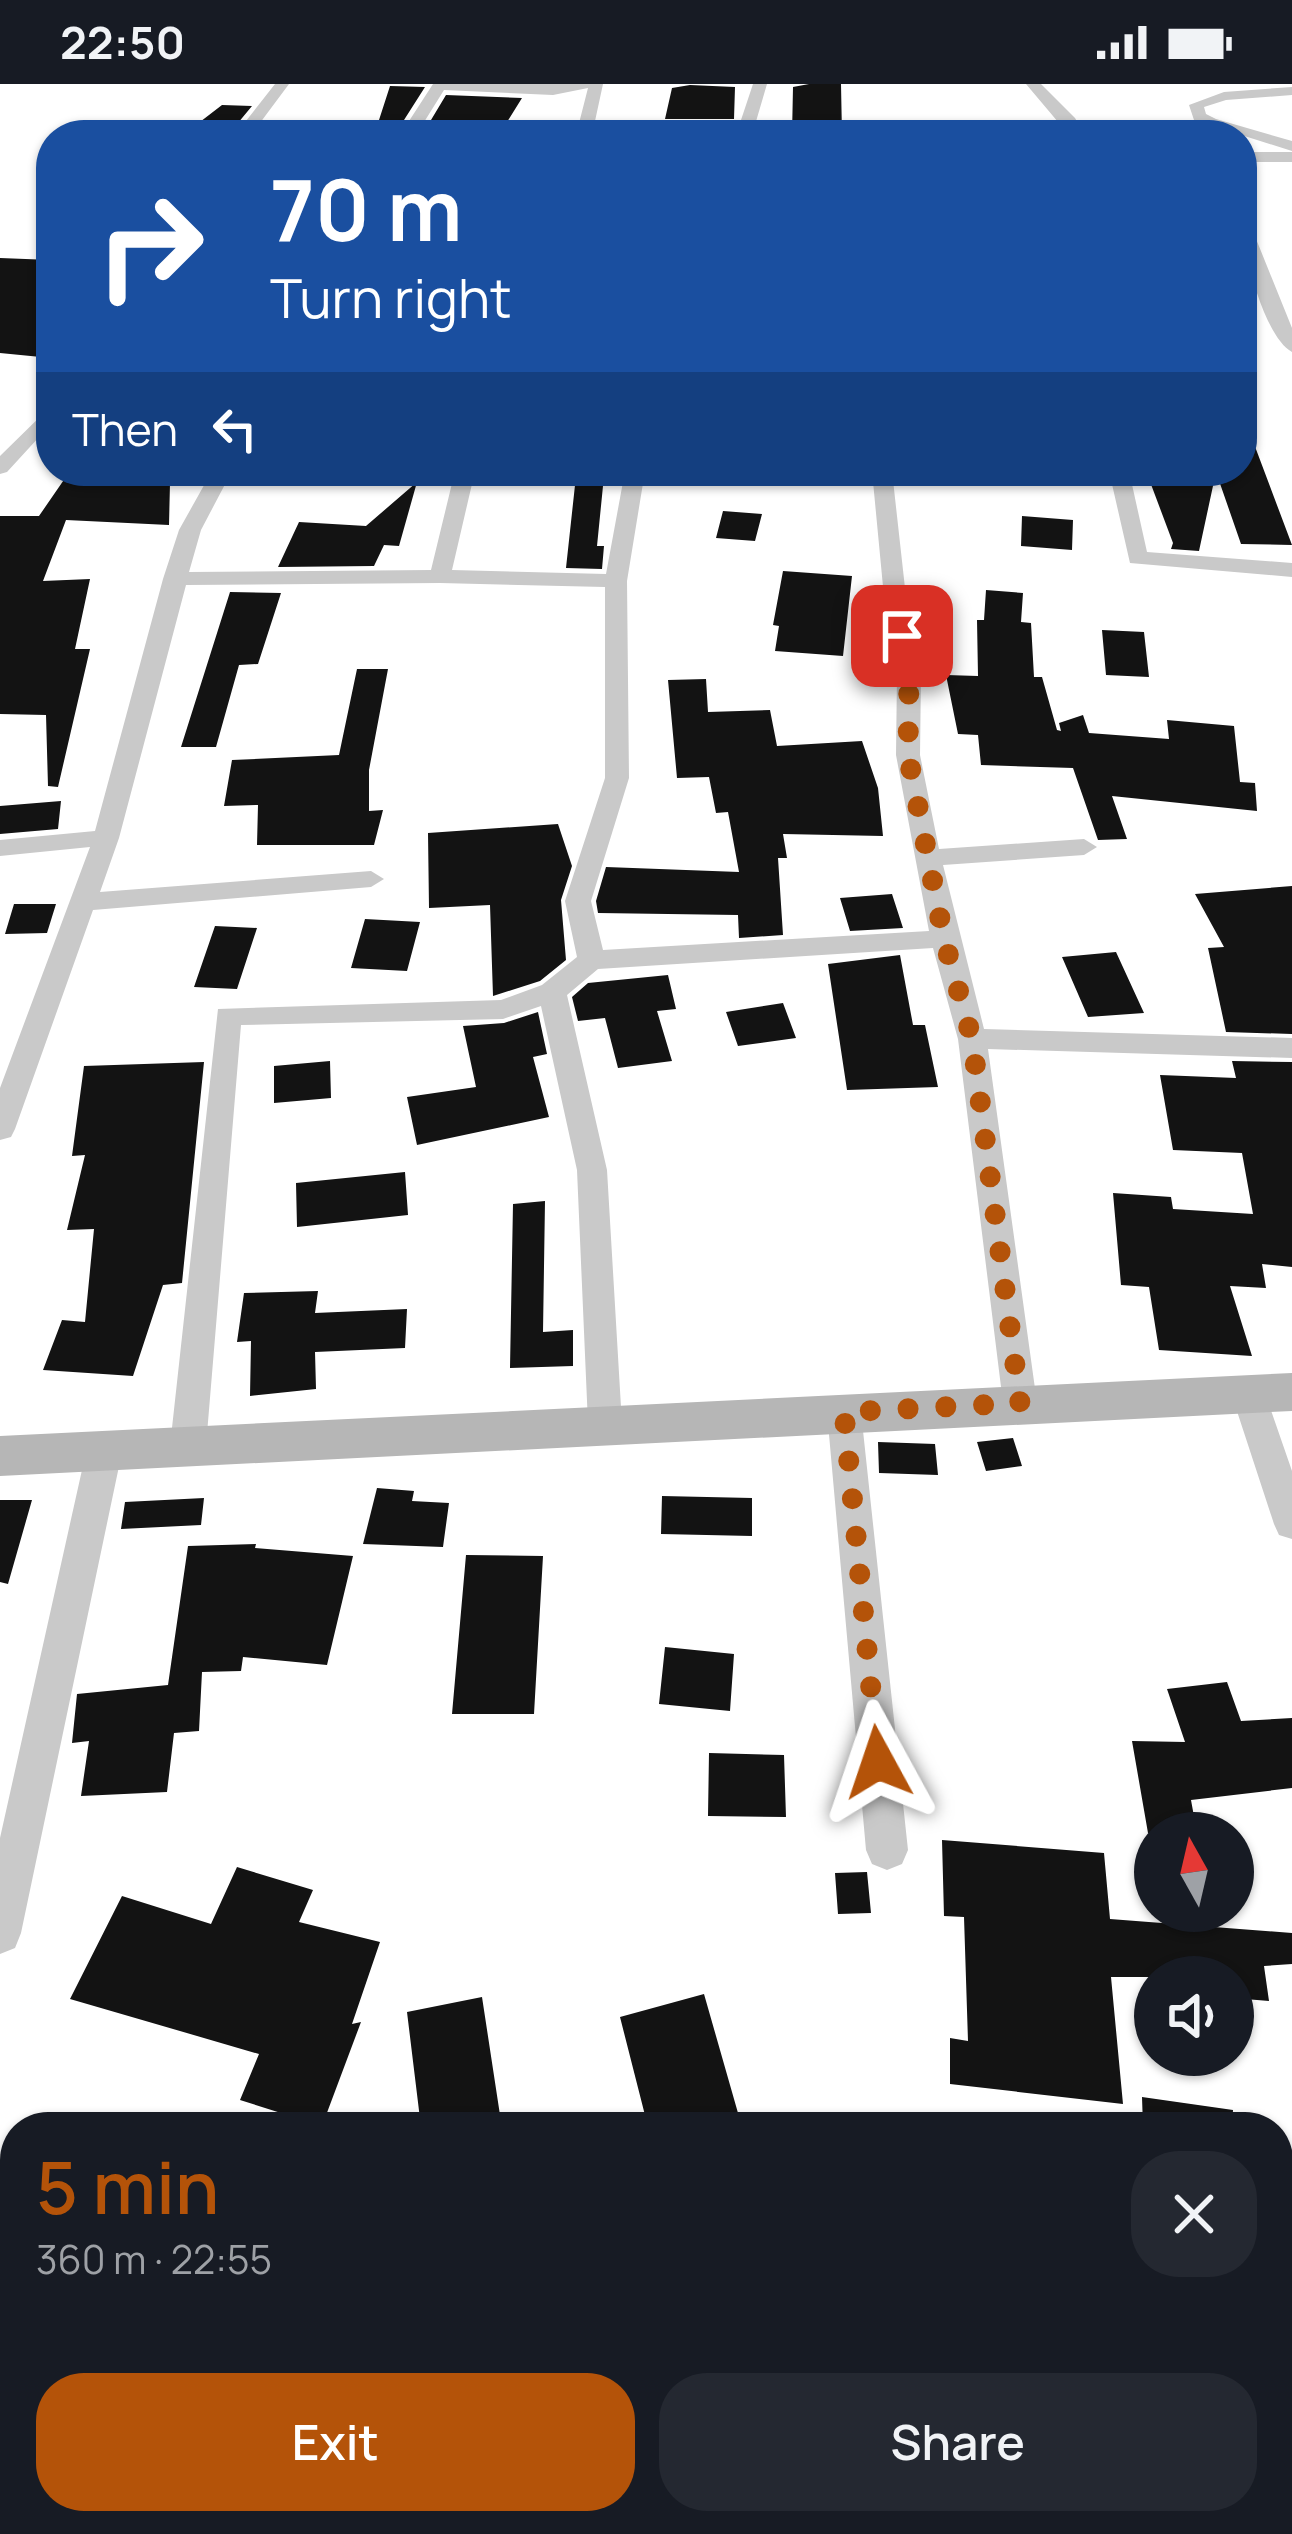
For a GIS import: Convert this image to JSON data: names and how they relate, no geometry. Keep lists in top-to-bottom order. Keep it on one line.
{"north":"top","page":{"status":"22:50","turn":["70 m","Turn right"],"then":"Then","heading":["5 min","360 m · 22:55"],"buttons":["Exit","Share"]}}
